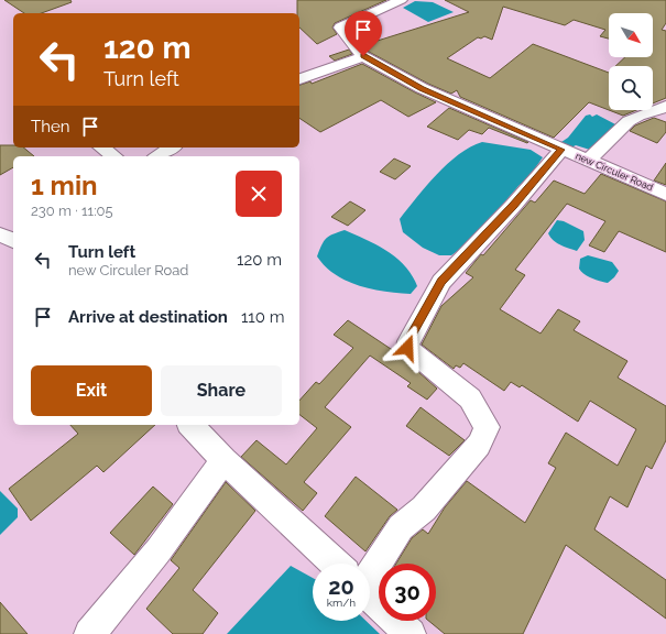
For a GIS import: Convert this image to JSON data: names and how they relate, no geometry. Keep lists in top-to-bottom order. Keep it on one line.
{"streets":{"street":["new Circuler Road"]},"north":"bottom right","page":{"turn":["120 m","Turn left"],"then":"Then","heading":["1 min","230 m · 11:05"],"list":[{"name":"Turn left","note":"new Circuler Road","value":"120 m"},{"name":"Arrive at destination","value":"110 m"}],"buttons":["Exit","Share"],"speed":"20 km/h","limit":"30"}}
